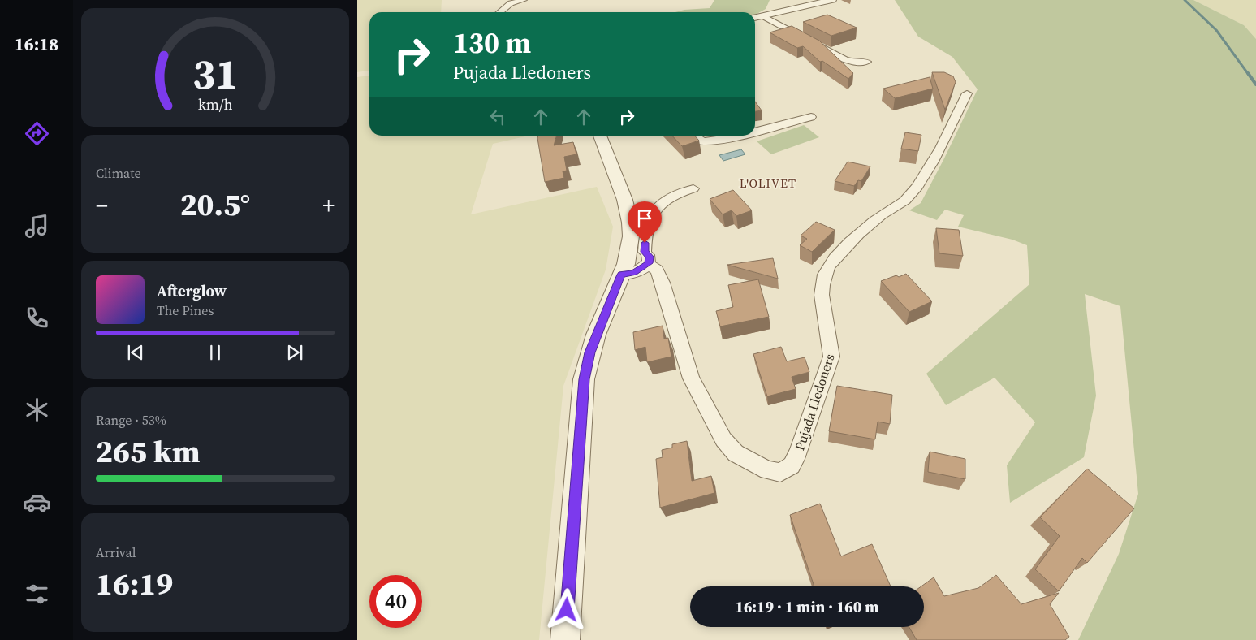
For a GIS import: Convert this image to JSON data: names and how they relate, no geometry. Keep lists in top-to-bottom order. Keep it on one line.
{"streets":{"street":["Pujada Lledoners"]},"districts":["L'OLIVET"],"page":{"tabs":"16:18","turn":["130 m","Pujada Lledoners"],"tile":["Climate",["Range · 53%","265 km"],["Arrival","16:19"]],"heat":["−","20.5°","+"],"song":["Afterglow","The Pines"],"limit":"40","trip":"16:19 · 1 min · 160 m","gauge":["31","km/h"]}}
